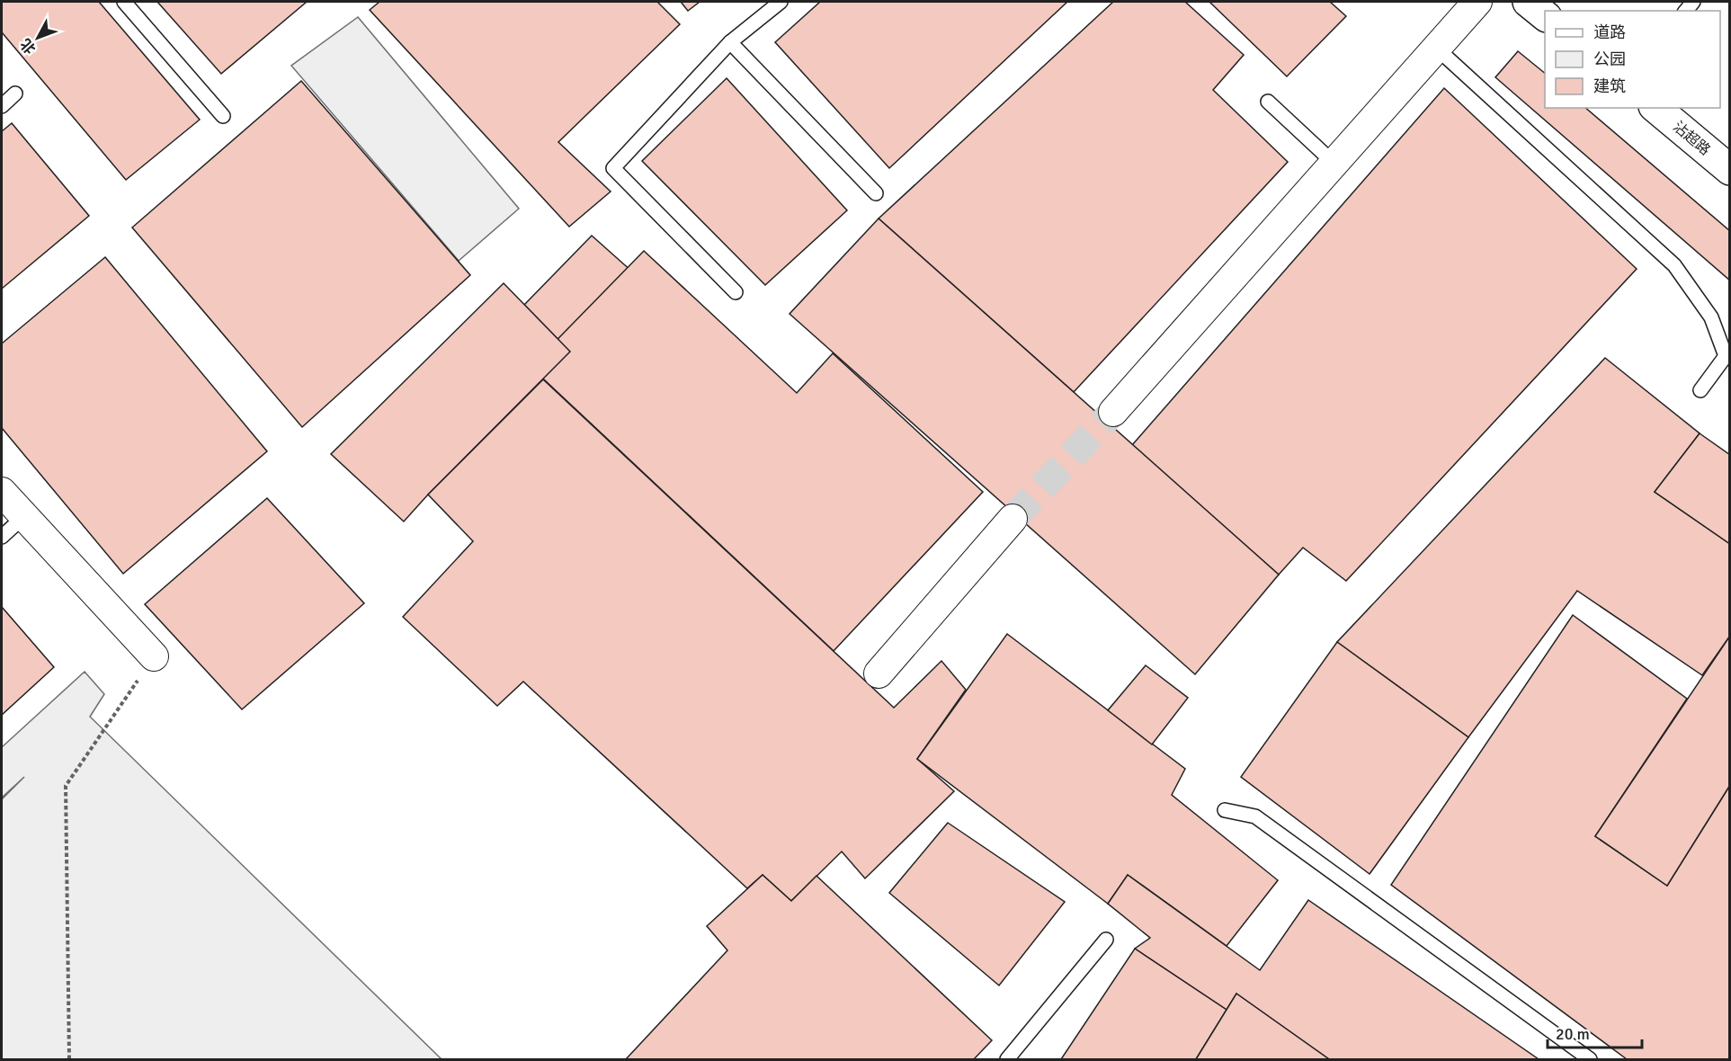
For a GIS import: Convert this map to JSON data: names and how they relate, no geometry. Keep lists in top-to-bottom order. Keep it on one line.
{"streets":{"street":["沾超路"]},"legend":["道路","公园","建筑"],"scale_bar":"20 m","north":"bottom left"}
